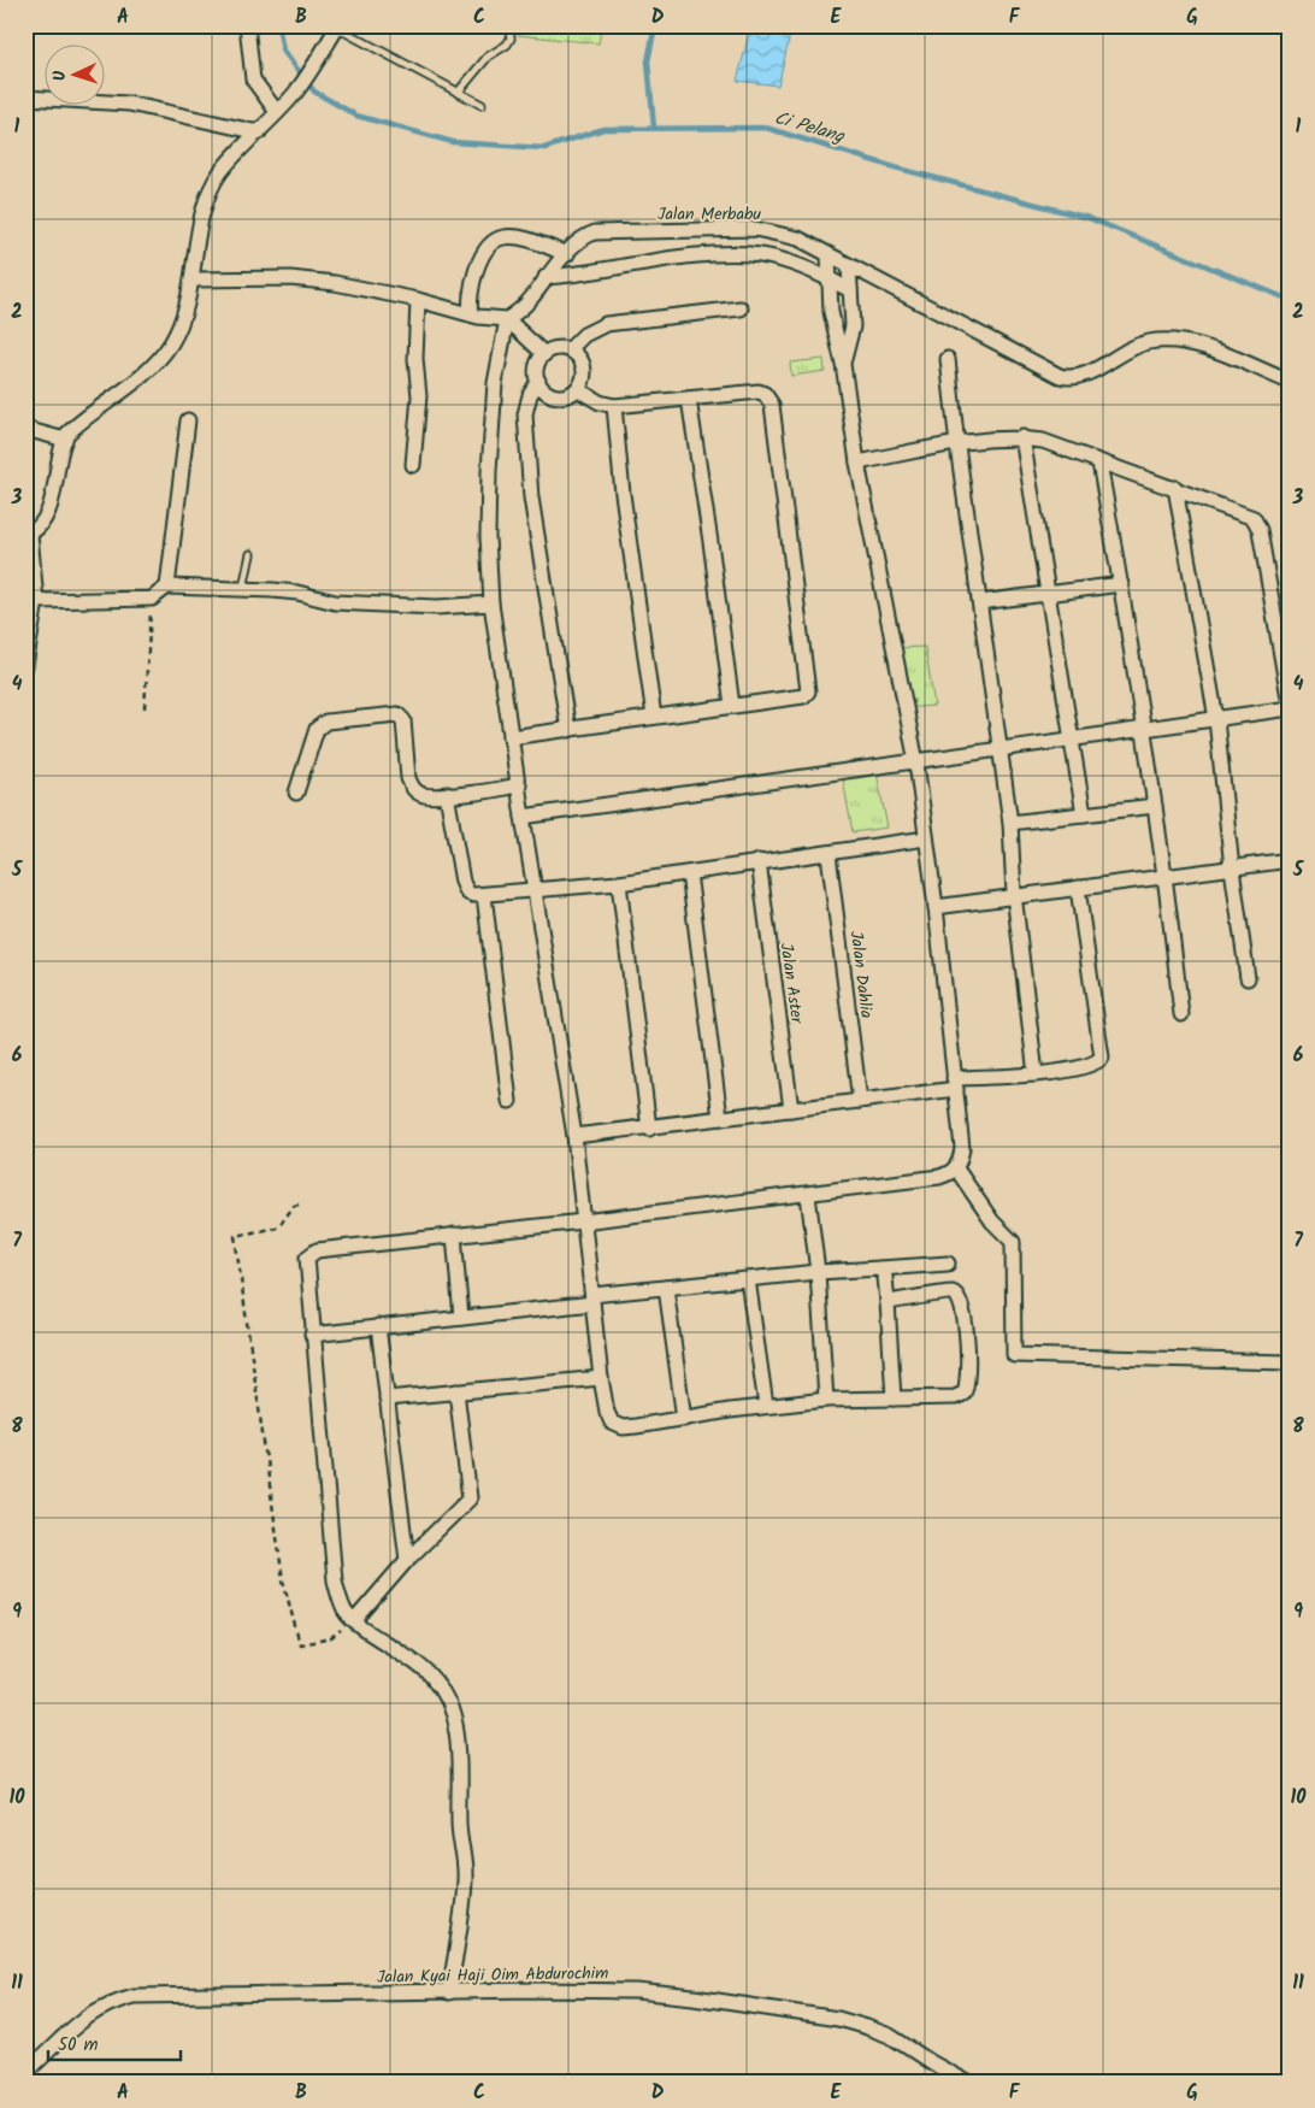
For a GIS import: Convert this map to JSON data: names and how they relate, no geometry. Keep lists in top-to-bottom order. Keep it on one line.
{"streets":{"street":["Jalan Merbabu","Jalan Dahlia","Jalan Aster","Jalan Kyai Haji Oim Abdurochim"]},"water":["Ci Pelang"],"scale_bar":"50 m","north":"left","grid":{"columns":["A","B","C","D","E","F","G"],"rows":["1","2","3","4","5","6","7","8","9","10","11"]}}
